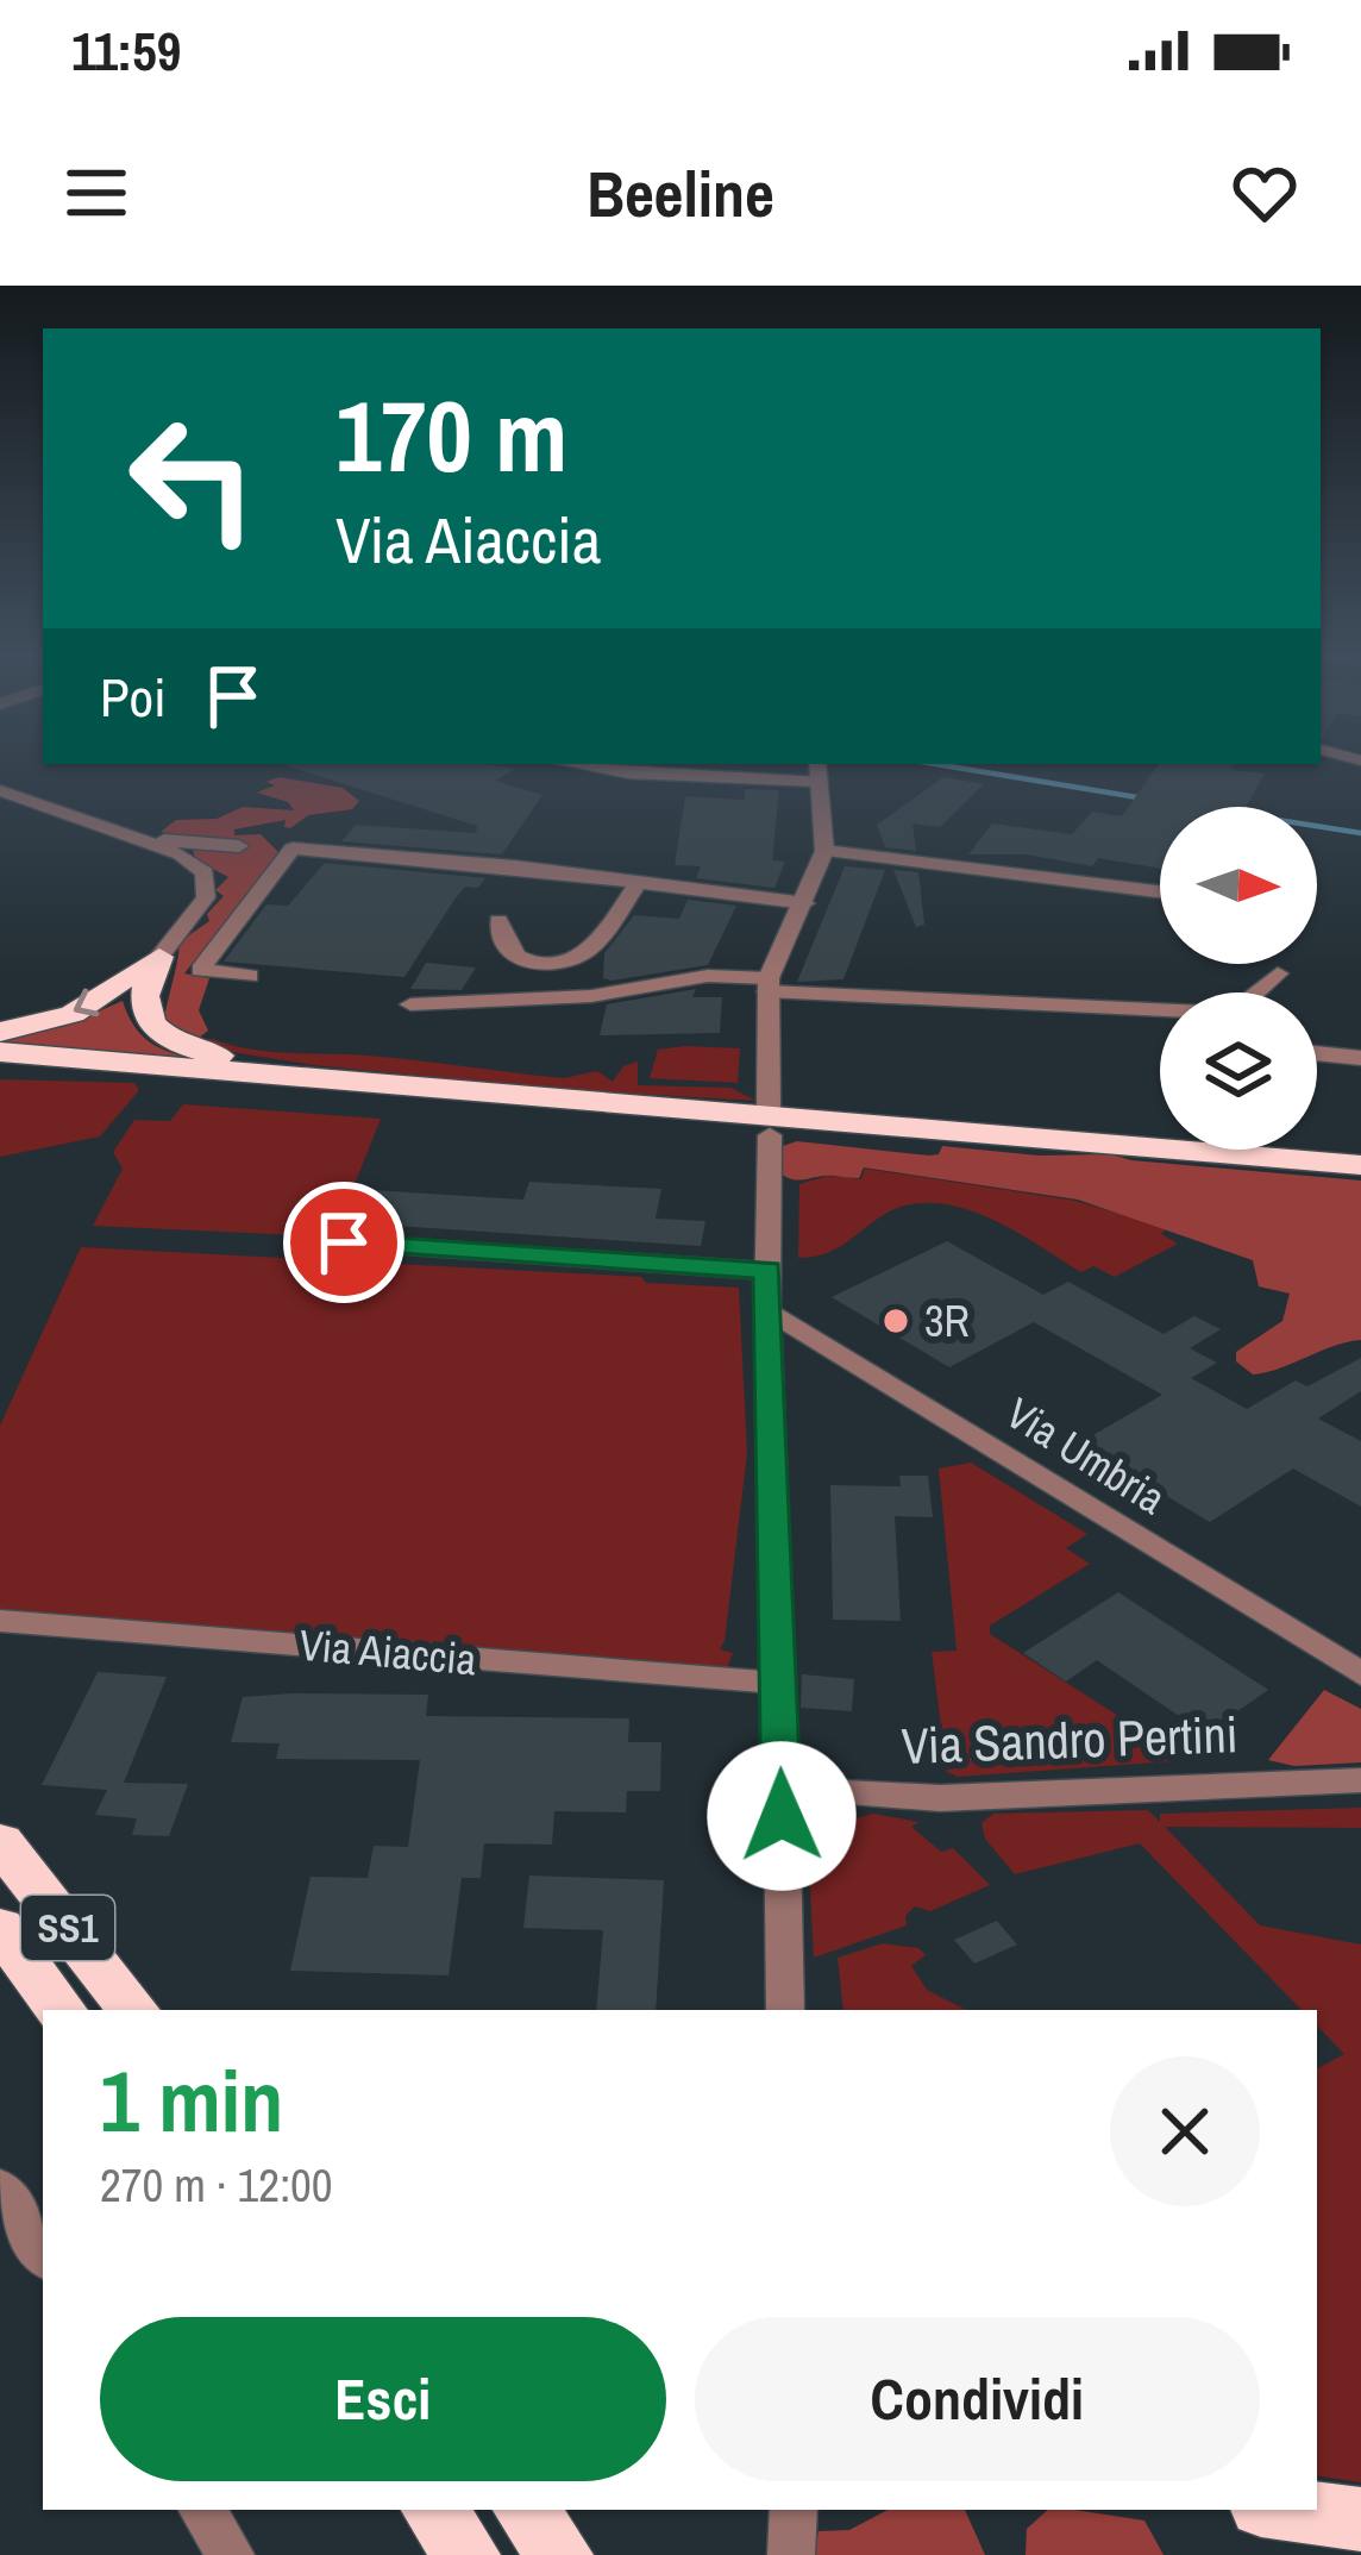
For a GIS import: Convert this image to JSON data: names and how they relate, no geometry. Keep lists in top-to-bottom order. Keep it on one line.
{"streets":{"highway":["SS1"],"street":["Via Umbria","Via Aiaccia","Via Sandro Pertini"]},"places":["3R"],"north":"right","page":{"status":"11:59","header":"Beeline","turn":["170 m","Via Aiaccia"],"then":"Poi","heading":["1 min","270 m · 12:00"],"buttons":["Esci","Condividi"]}}
